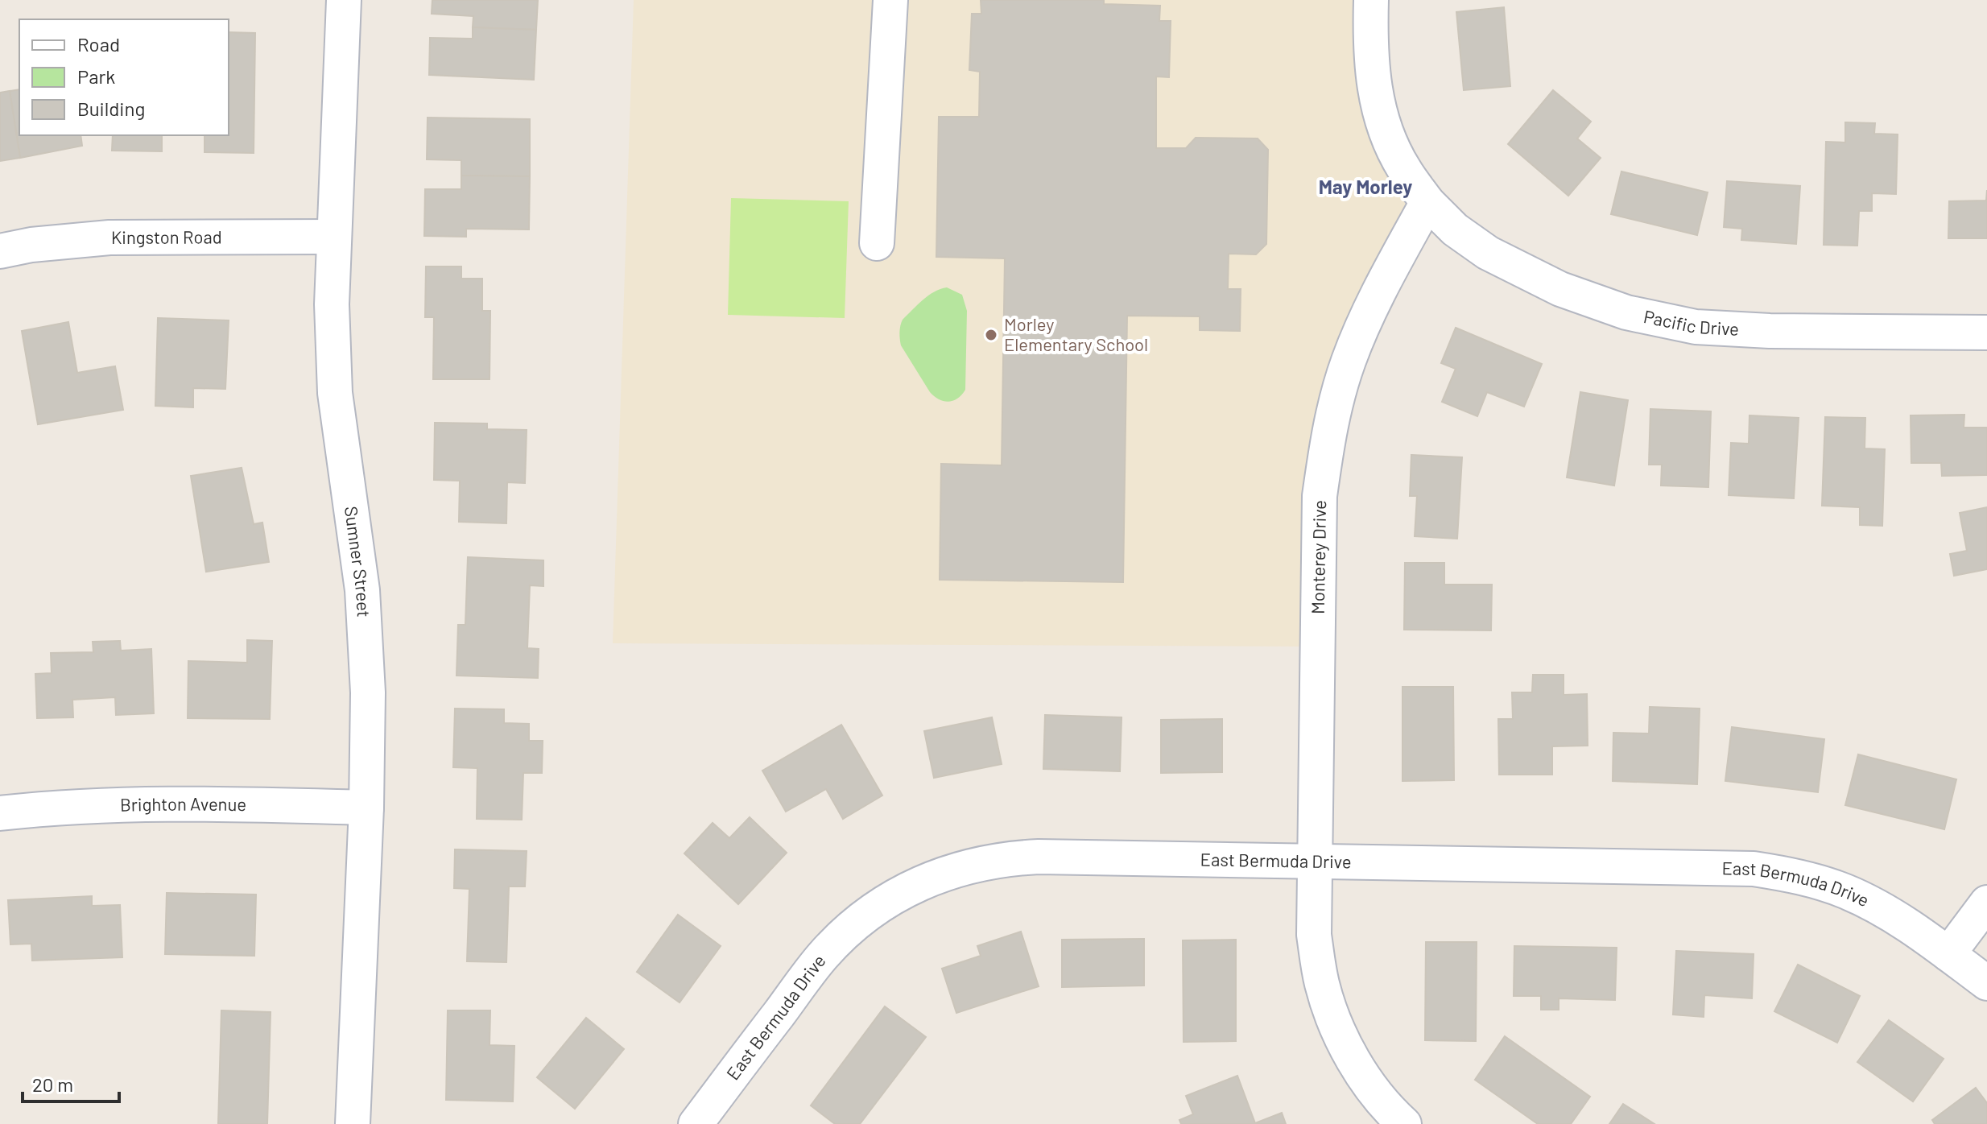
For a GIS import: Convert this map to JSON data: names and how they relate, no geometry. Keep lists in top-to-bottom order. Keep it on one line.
{"streets":{"street":["Kingston Road","Pacific Drive","Monterey Drive","Sumner Street","Brighton Avenue","East Bermuda Drive"]},"crossings":[["Kingston Road","Sumner Street"],["Pacific Drive","Monterey Drive"],["Monterey Drive","East Bermuda Drive"],["Sumner Street","Brighton Avenue"]],"districts":["May Morley"],"places":["Morley Elementary School"],"legend":["Road","Park","Building"],"scale_bar":"20 m"}
